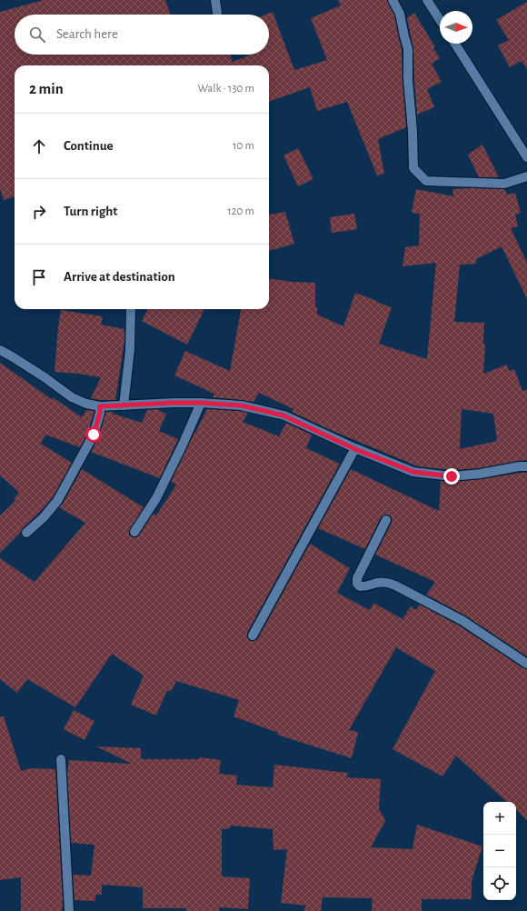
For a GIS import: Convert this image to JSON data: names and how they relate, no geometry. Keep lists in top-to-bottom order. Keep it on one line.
{"north":"right","page":{"search":"Search here","heading":["2 min","Walk · 130 m"],"list":[["Continue","10 m"],["Turn right","120 m"],"Arrive at destination"],"map_buttons":["+","−"]}}
